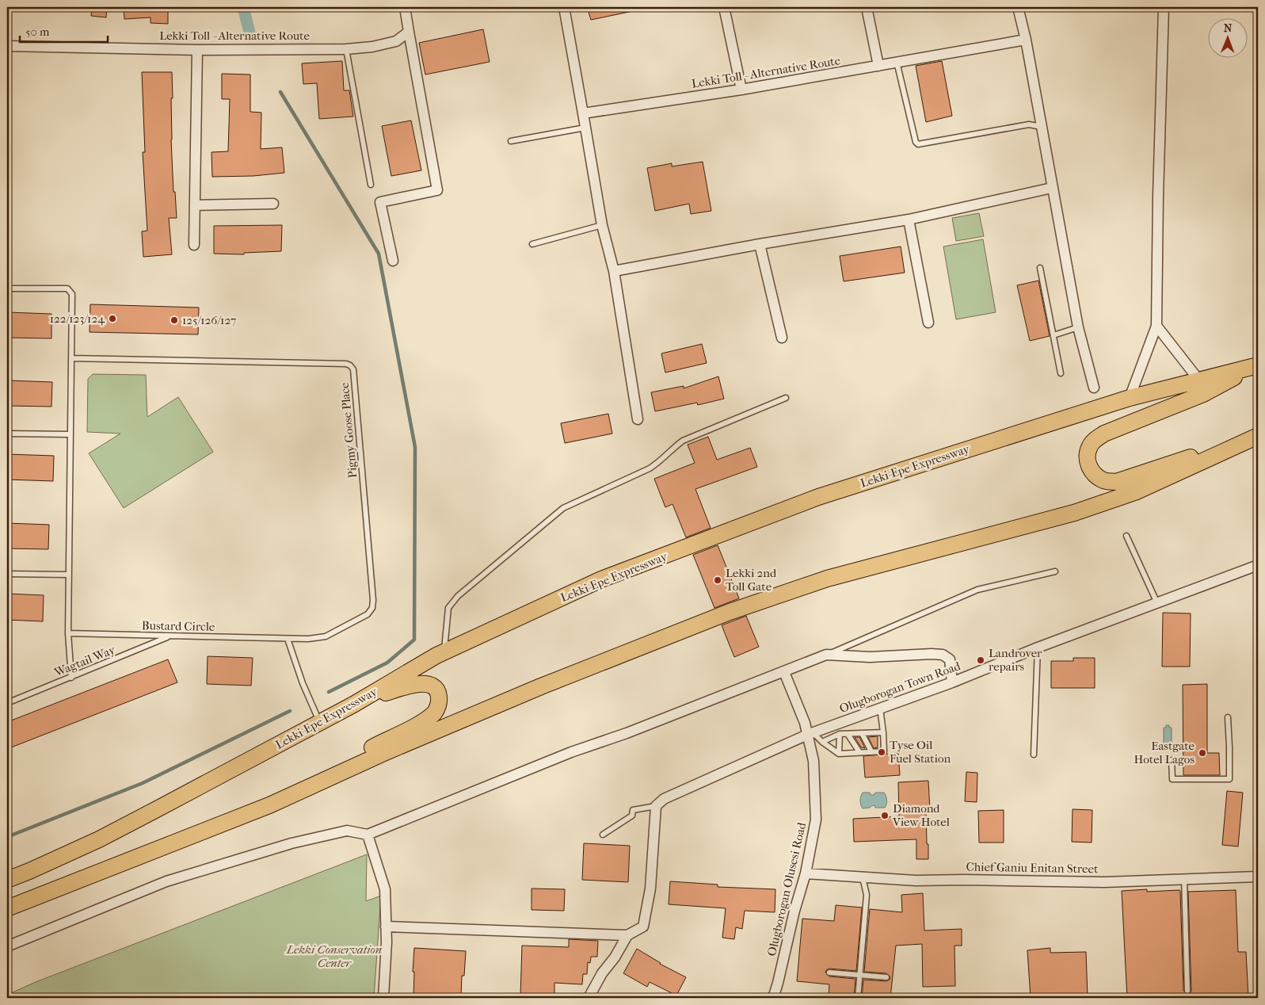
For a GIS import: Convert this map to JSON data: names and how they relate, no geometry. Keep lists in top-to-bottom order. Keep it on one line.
{"streets":{"highway":["Lekki-Epe Expressway"],"street":["Lekki Toll - Alternative Route","Olugborogan Town Road","Chief Ganiu Enitan Street","Olugborogan Olusesi Road"],"lane":["Pigmy Goose Place","Bustard Circle","Wagtail Way"]},"crossings":[["Pigmy Goose Place","Bustard Circle"],["Bustard Circle","Wagtail Way"],["Olugborogan Town Road","Olugborogan Olusesi Road"],["Chief Ganiu Enitan Street","Olugborogan Olusesi Road"]],"parks":["Lekki Conservation Center"],"places":["122/123/124","125/126/127","Lekki 2nd Toll Gate","Landrover repairs","Tyse Oil Fuel Station","Eastgate Hotel Lagos","Diamond View Hotel"],"scale_bar":"50 m","north":"top"}
